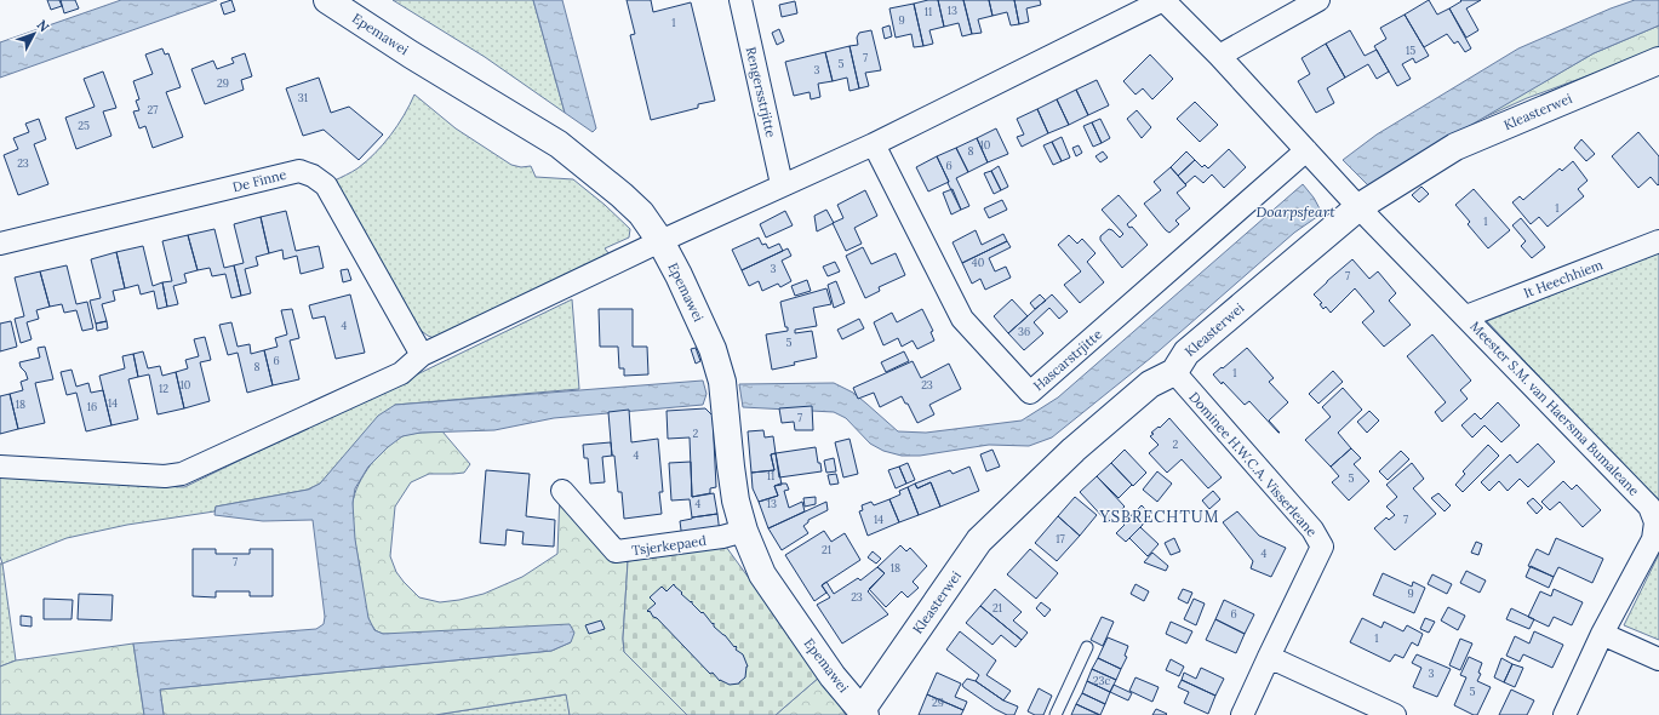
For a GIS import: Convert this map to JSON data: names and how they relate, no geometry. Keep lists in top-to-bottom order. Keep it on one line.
{"streets":{"street":["Epemawei","Rengersstrjitte","Kleasterwei","De Finne","It Heechhiem","Hascarstrjitte","Meester S.M. van Haersma Bumaleane","Dominee H.W.C.A. Visserleane","Tsjerkepaed"]},"crossings":[["Epemawei","Kleasterwei"],["Epemawei","Tsjerkepaed"],["Kleasterwei","Meester S.M. van Haersma Bumaleane"],["Kleasterwei","Dominee H.W.C.A. Visserleane"],["It Heechhiem","Meester S.M. van Haersma Bumaleane"]],"districts":["YSBRECHTUM"],"water":["Doarpsfeart"],"house_numbers":["13","11","9","1","15","7","5","3","29","31","27","25","10","8","23","6","1","1","40","3","7","4","36","5","6","8","1","10","23","12","14","18","16","7","2","2","4","11","5","4","13","14","7","17","21","4","7","18","9","23","21","6","1","3","23c","5","29"],"north":"top right"}
